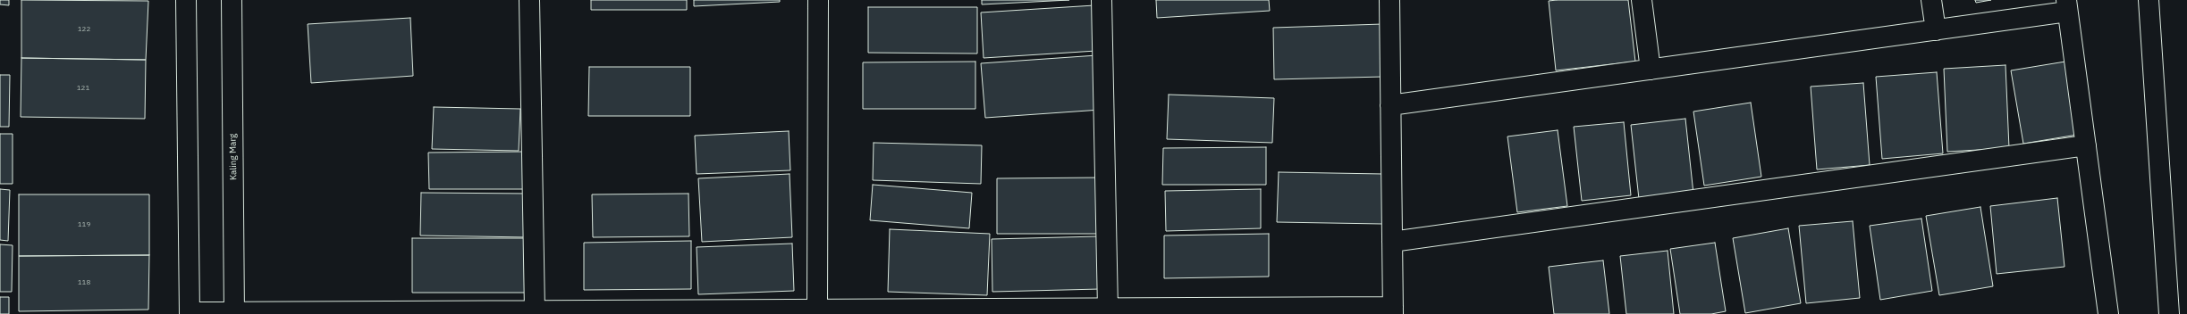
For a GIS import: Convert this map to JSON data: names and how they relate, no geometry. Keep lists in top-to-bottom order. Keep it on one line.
{"streets":{"street":["Kaling Marg"]},"house_numbers":["122","121","119","118"]}
